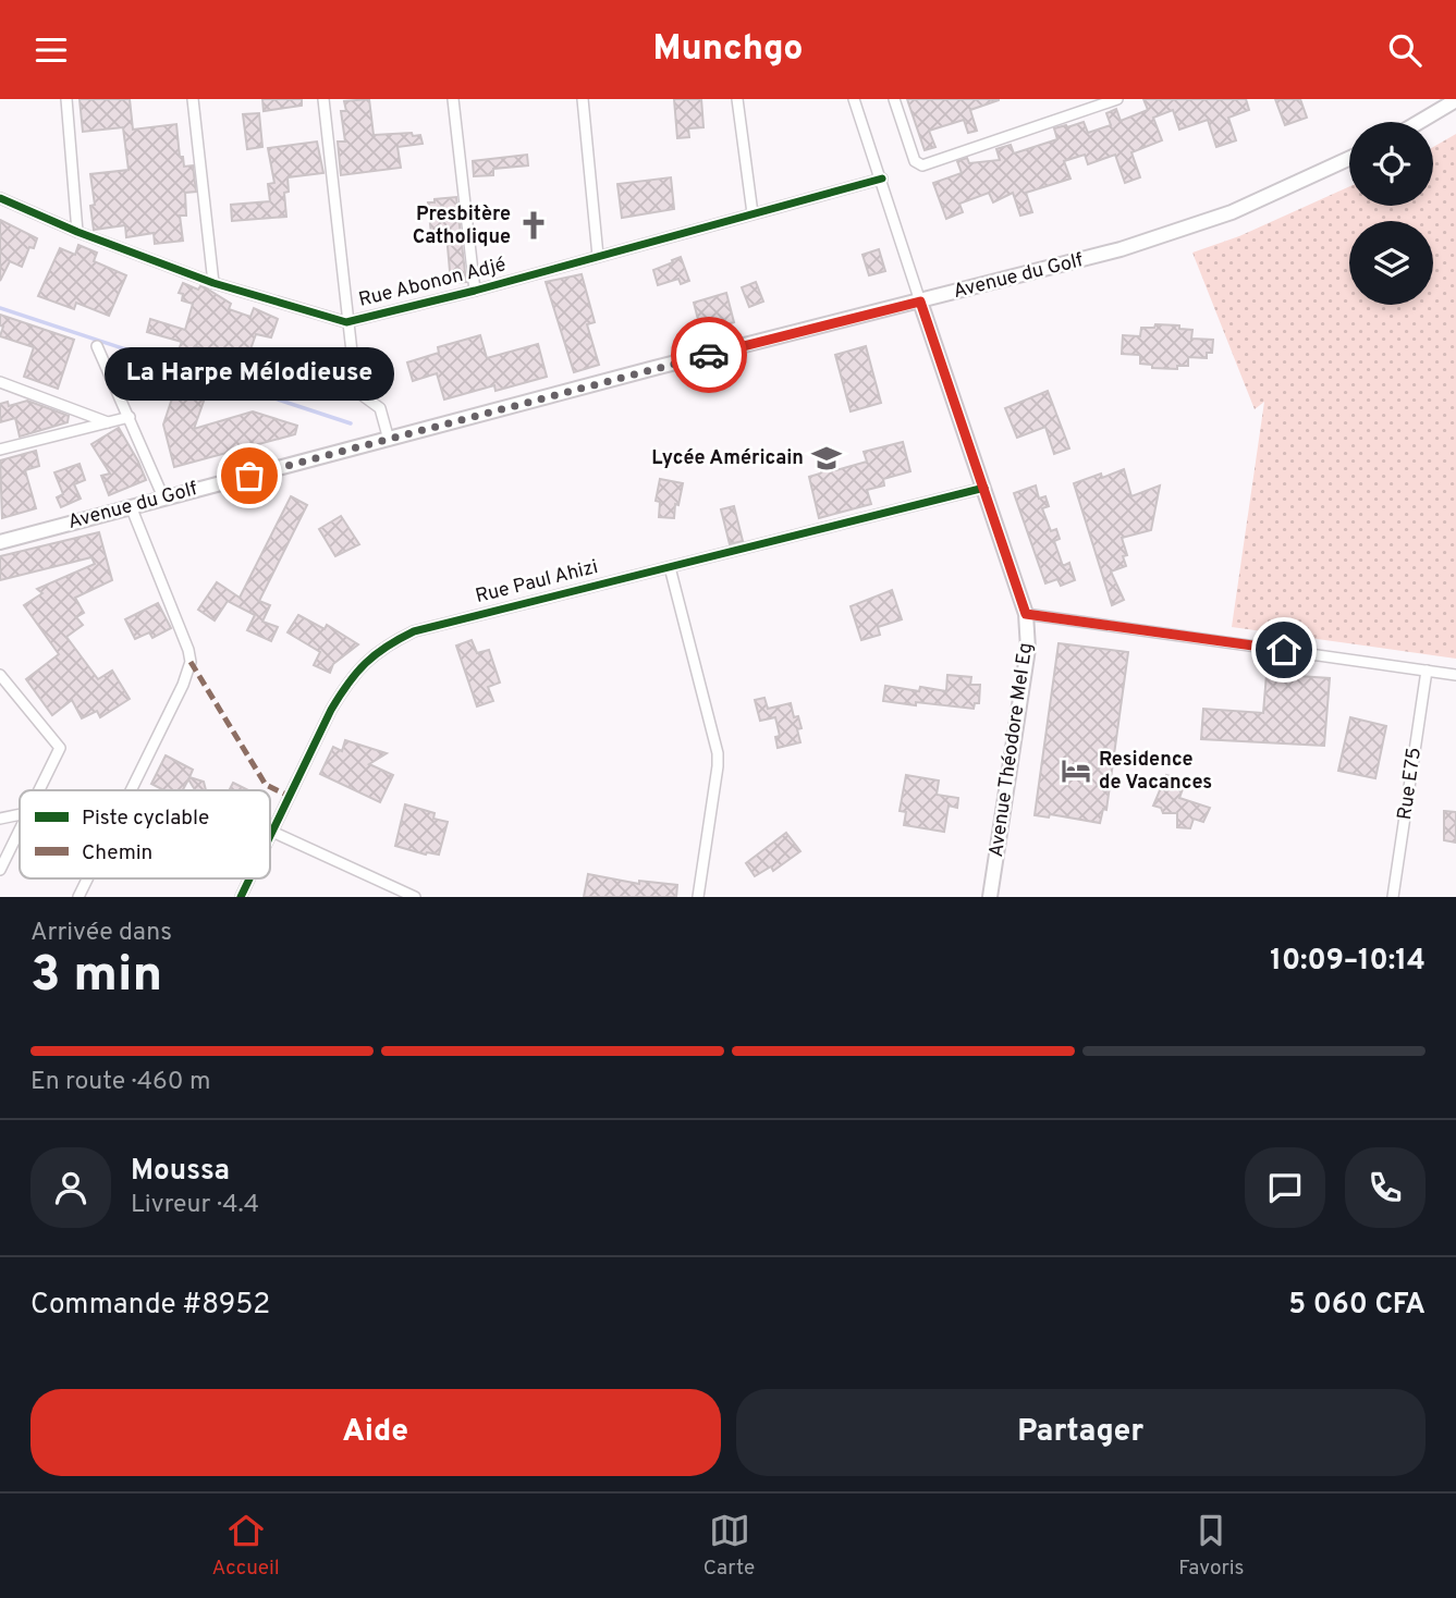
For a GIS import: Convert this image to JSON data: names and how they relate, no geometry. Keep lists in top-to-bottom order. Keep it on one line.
{"streets":{"main road":["Avenue du Golf","Avenue Théodore Mel Eg"],"street":["Rue Abonon Adjé","Rue Paul Ahizi","Rue E75"]},"crossings":[["Avenue du Golf","Avenue Théodore Mel Eg"],["Rue Paul Ahizi","Avenue Théodore Mel Eg"]],"places":{"church":["Presbitère Catholique"],"school or university":["Lycée Américain"],"other":["La Harpe Mélodieuse"],"hotel":["Residence de Vacances"]},"legend":["Piste cyclable","Chemin"],"page":{"header":"Munchgo","bubble":"La Harpe Mélodieuse","heading":["3 min","Arrivée dans","10:09–10:14"],"panel":["Moussa","Livreur · 4.4","Commande #8952","5 060 CFA"],"bar":"En route · 460 m","buttons":["Aide","Partager"],"tabs":["Accueil","Carte","Favoris"]}}
